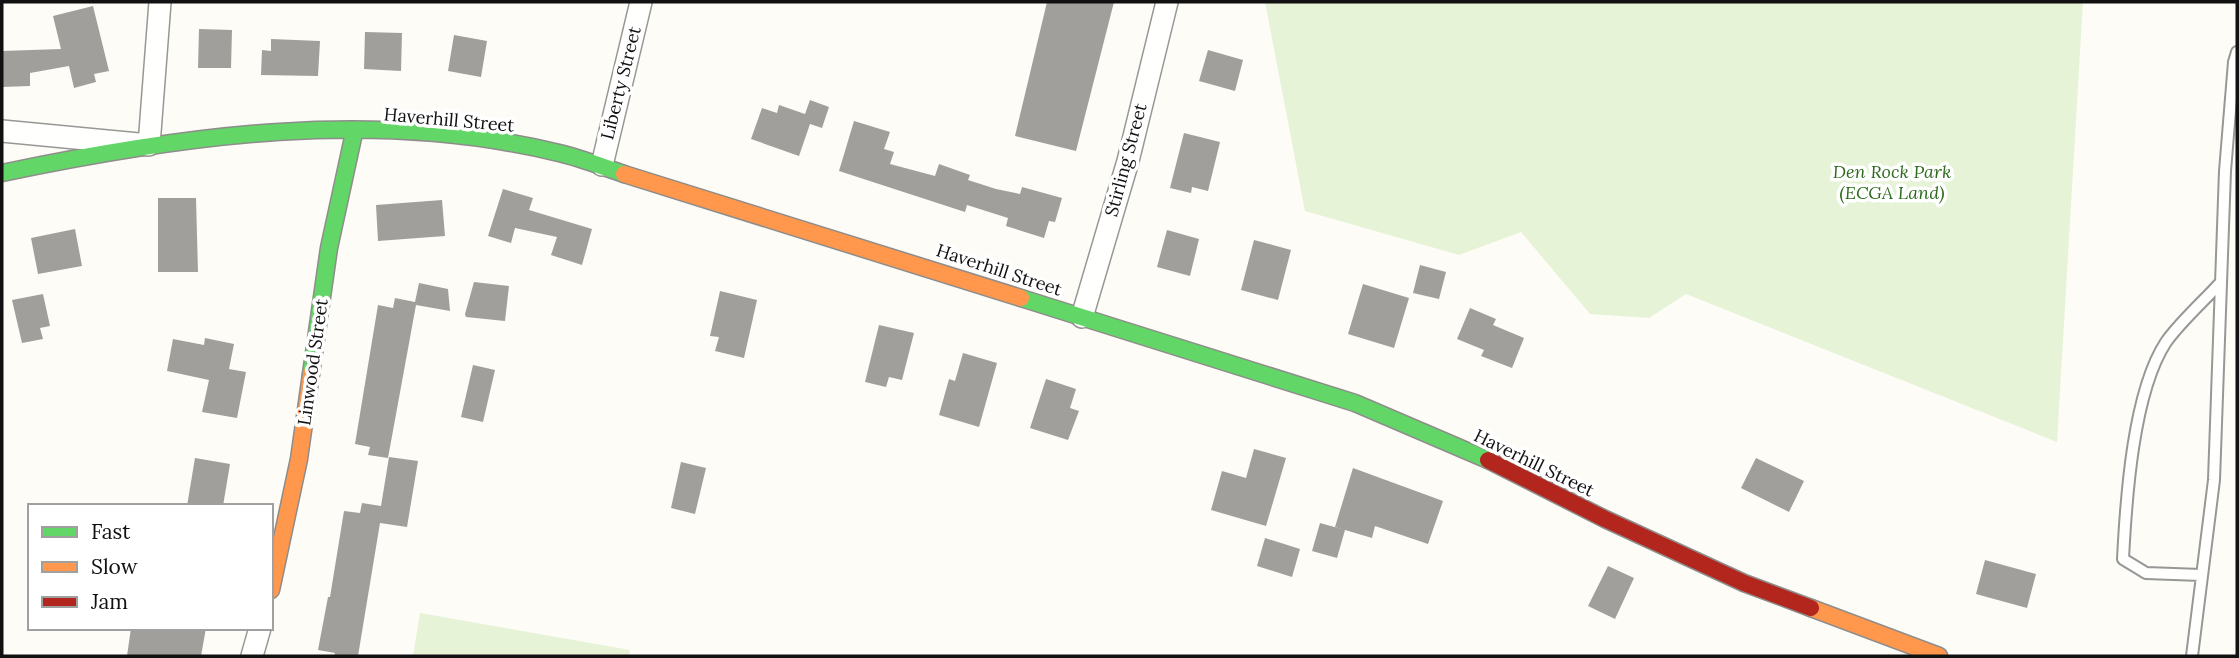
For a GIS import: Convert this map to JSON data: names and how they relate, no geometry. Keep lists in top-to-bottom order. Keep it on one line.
{"streets":{"main road":["Haverhill Street","Linwood Street"],"street":["Liberty Street","Stirling Street"]},"crossings":[["Liberty Street","Haverhill Street"],["Haverhill Street","Stirling Street"],["Haverhill Street","Linwood Street"]],"parks":["Den Rock Park (ECGA Land)"],"legend":["Fast","Slow","Jam"]}
